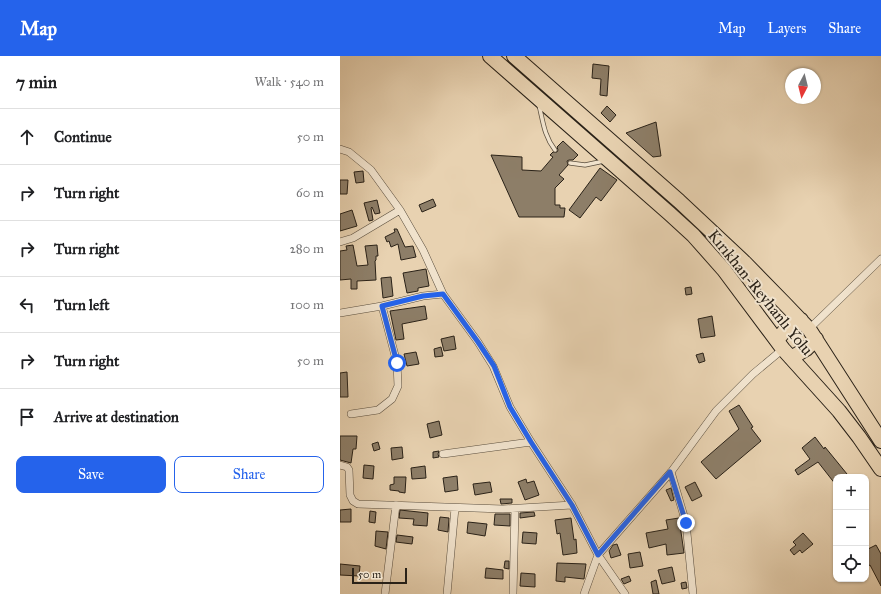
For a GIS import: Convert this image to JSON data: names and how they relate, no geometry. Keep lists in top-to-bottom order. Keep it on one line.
{"streets":{"highway":["Kırıkhan-Reyhanlı Yolu"]},"scale_bar":"50 m","north":"bottom","page":{"header":"Map","nav":["Map","Layers","Share"],"heading":["7 min","Walk · 540 m"],"list":[["Continue","50 m"],["Turn right","60 m"],["Turn right","280 m"],["Turn left","100 m"],["Turn right","50 m"],"Arrive at destination"],"buttons":["Save","Share"],"map_buttons":["+","−"],"scale":"50 m"}}
